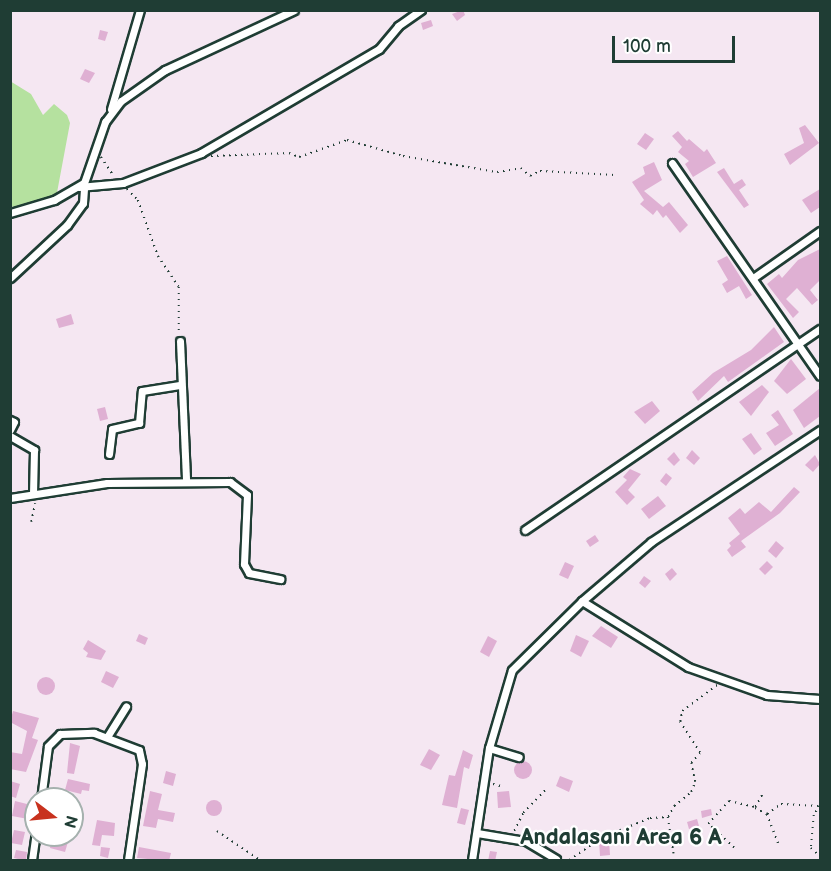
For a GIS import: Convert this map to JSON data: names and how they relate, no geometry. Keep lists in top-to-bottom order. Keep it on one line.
{"districts":["Andalasani Area 6 A"],"scale_bar":"100 m","north":"right"}
